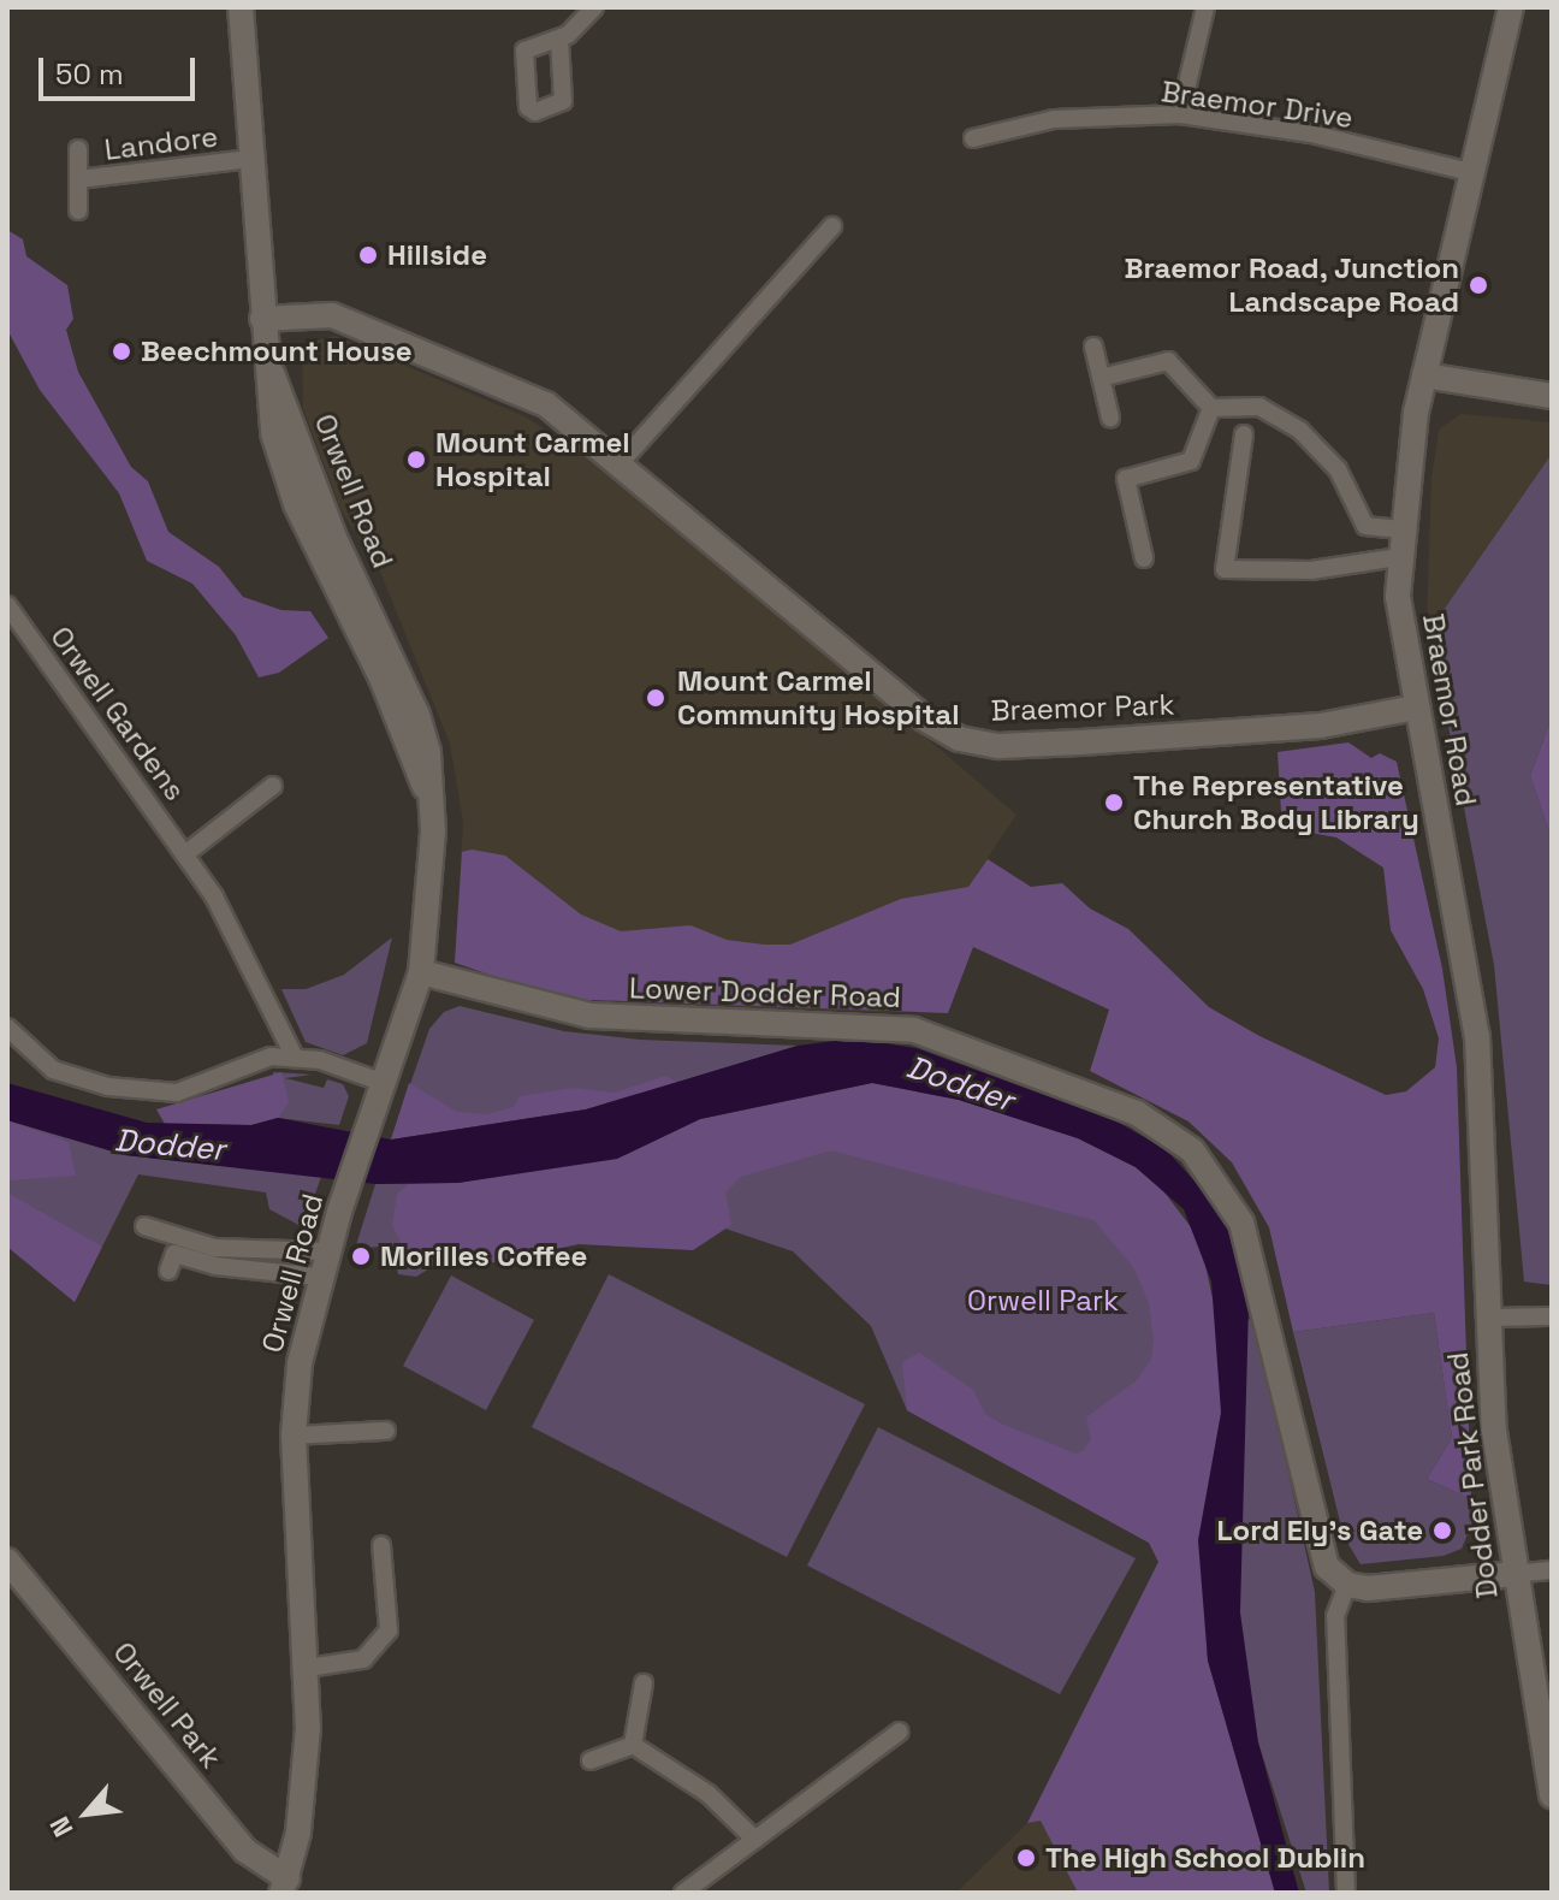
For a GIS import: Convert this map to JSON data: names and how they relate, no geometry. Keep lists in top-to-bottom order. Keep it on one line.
{"streets":{"street":["Braemor Drive","Landore","Orwell Road","Braemor Park","Braemor Road","Orwell Gardens","Lower Dodder Road","Dodder Park Road","Orwell Park"]},"crossings":[["Braemor Drive","Braemor Road"],["Landore","Orwell Road"],["Orwell Road","Braemor Park"],["Orwell Road","Lower Dodder Road"],["Orwell Road","Orwell Park"],["Braemor Park","Braemor Road"],["Braemor Road","Dodder Park Road"]],"water":["Dodder"],"parks":["Orwell Park"],"places":["Hillside","Braemor Road, Junction Landscape Road","Beechmount House","Mount Carmel Hospital","Mount Carmel Community Hospital","The Representative Church Body Library","Morilles Coffee","Lord Ely's Gate","The High School Dublin"],"scale_bar":"50 m","north":"bottom left"}
